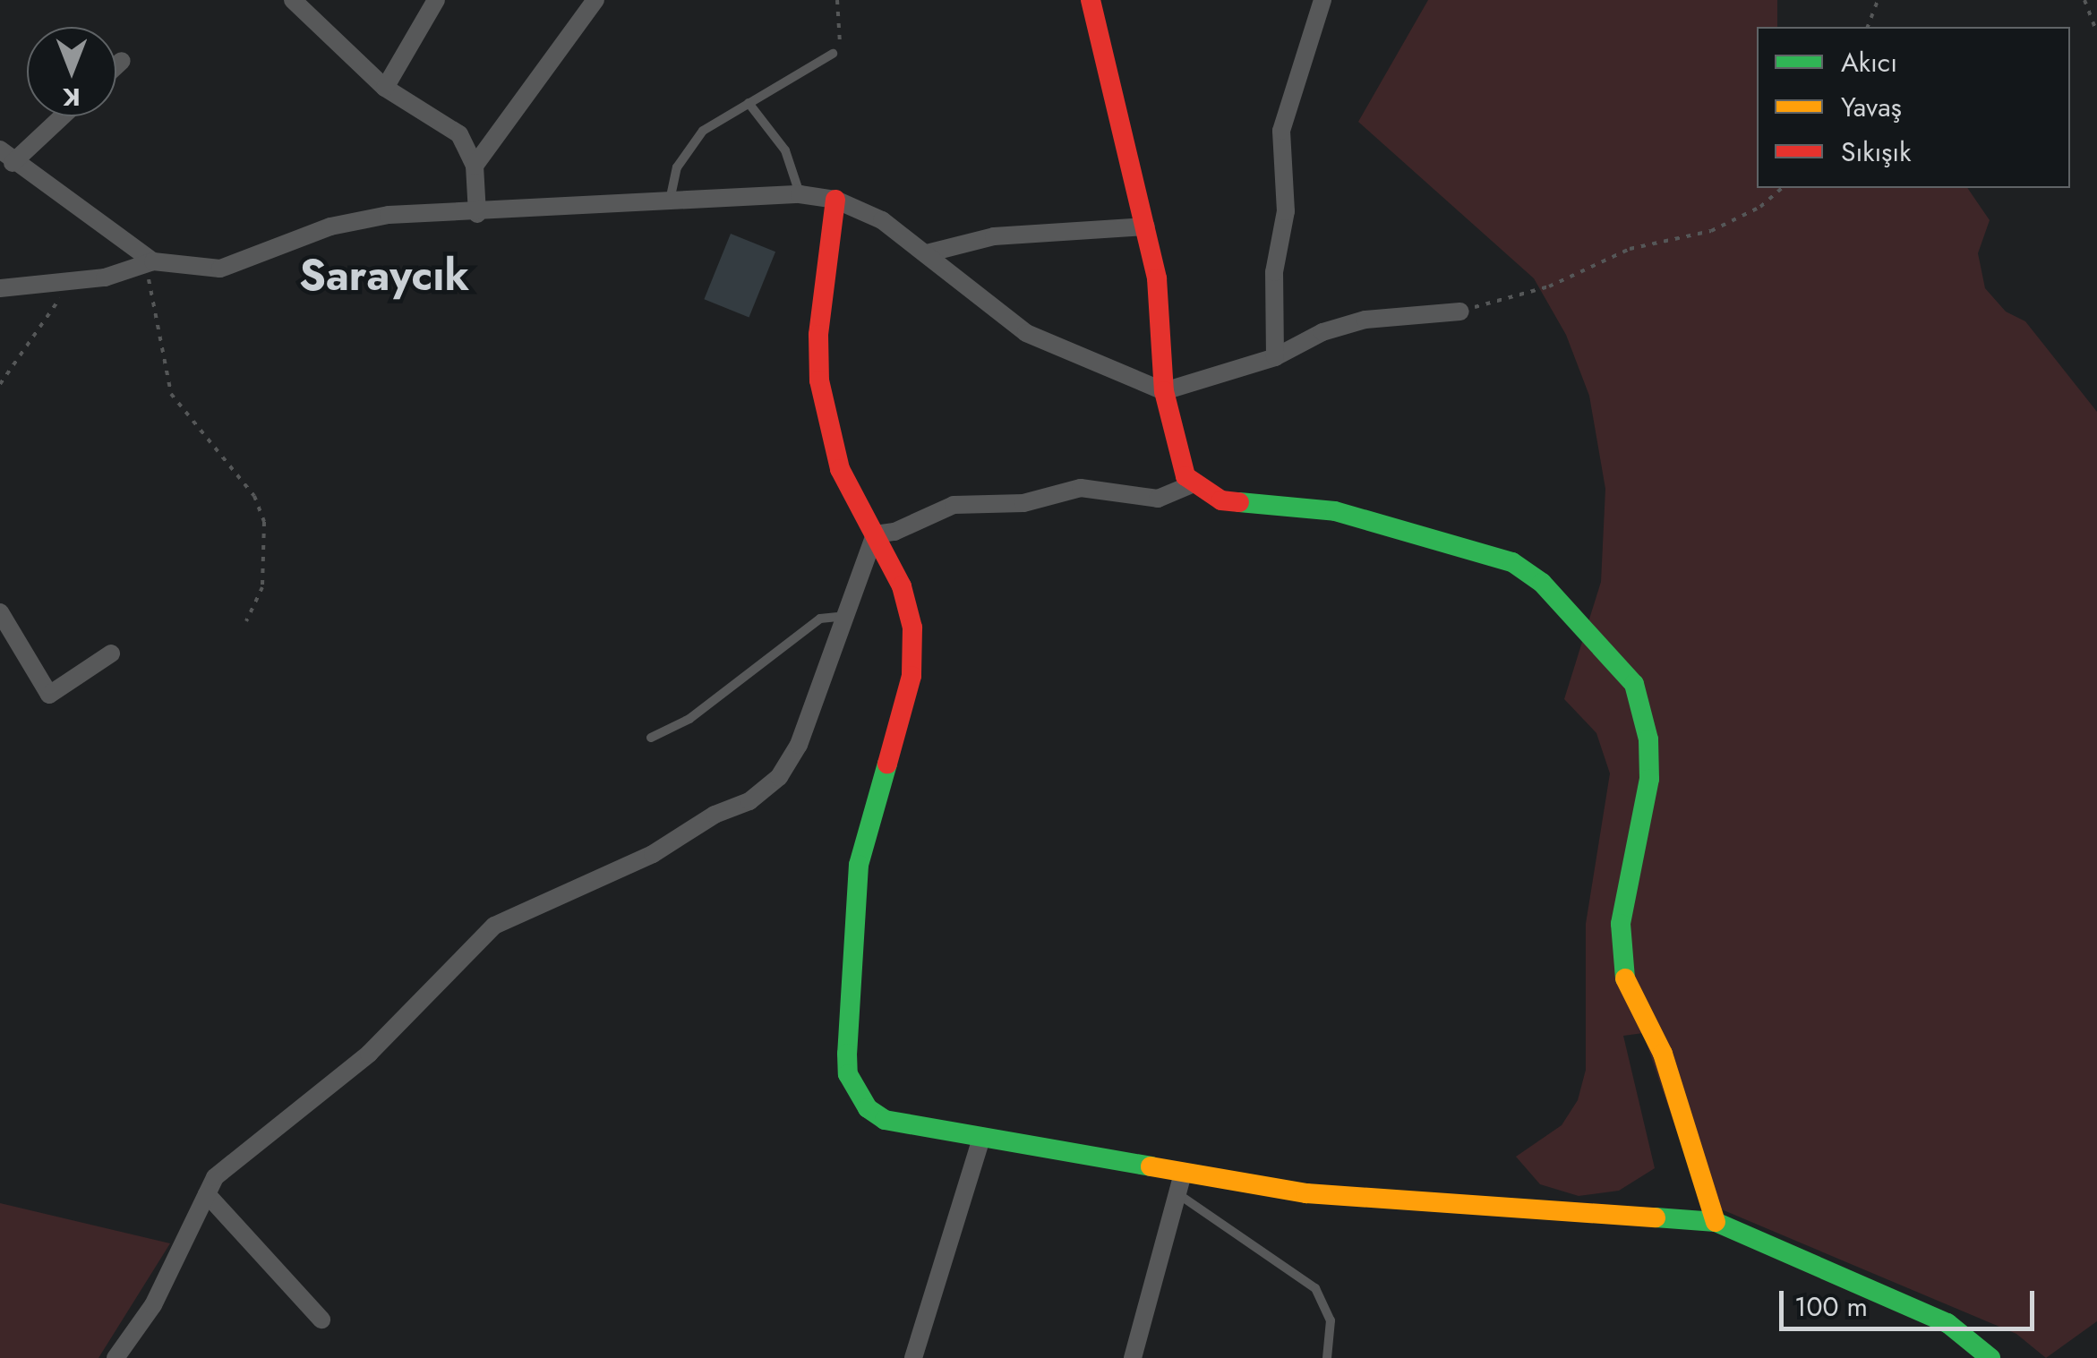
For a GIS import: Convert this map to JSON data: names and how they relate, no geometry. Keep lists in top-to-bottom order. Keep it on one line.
{"districts":["Saraycık"],"legend":["Akıcı","Yavaş","Sıkışık"],"scale_bar":"100 m","north":"bottom"}
